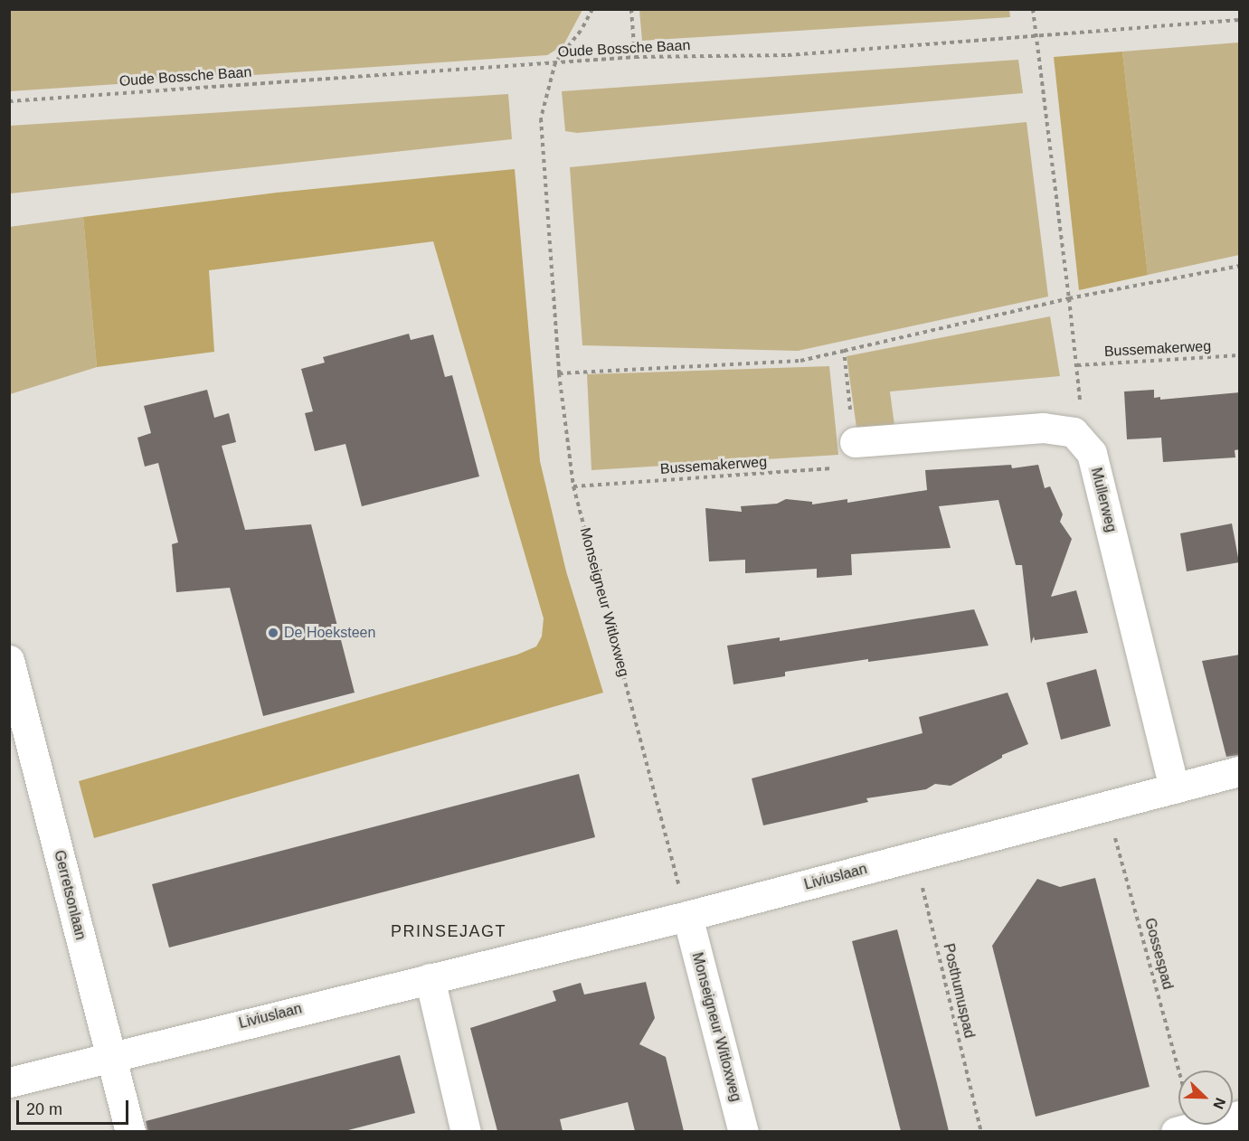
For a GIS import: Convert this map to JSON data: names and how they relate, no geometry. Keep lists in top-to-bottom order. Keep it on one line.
{"streets":{"street":["Mullerweg","Monseigneur Witloxweg","Liviuslaan","Gerretsonlaan"],"path":["Oude Bossche Baan","Bussemakerweg","Gossespad","Posthumuspad"]},"crossings":[["Oude Bossche Baan","Monseigneur Witloxweg"],["Bussemakerweg","Monseigneur Witloxweg"],["Mullerweg","Liviuslaan"],["Monseigneur Witloxweg","Liviuslaan"],["Liviuslaan","Gerretsonlaan"],["Liviuslaan","Gossespad"],["Liviuslaan","Posthumuspad"]],"districts":["PRINSEJAGT"],"places":["De Hoeksteen"],"scale_bar":"20 m","north":"bottom right"}
